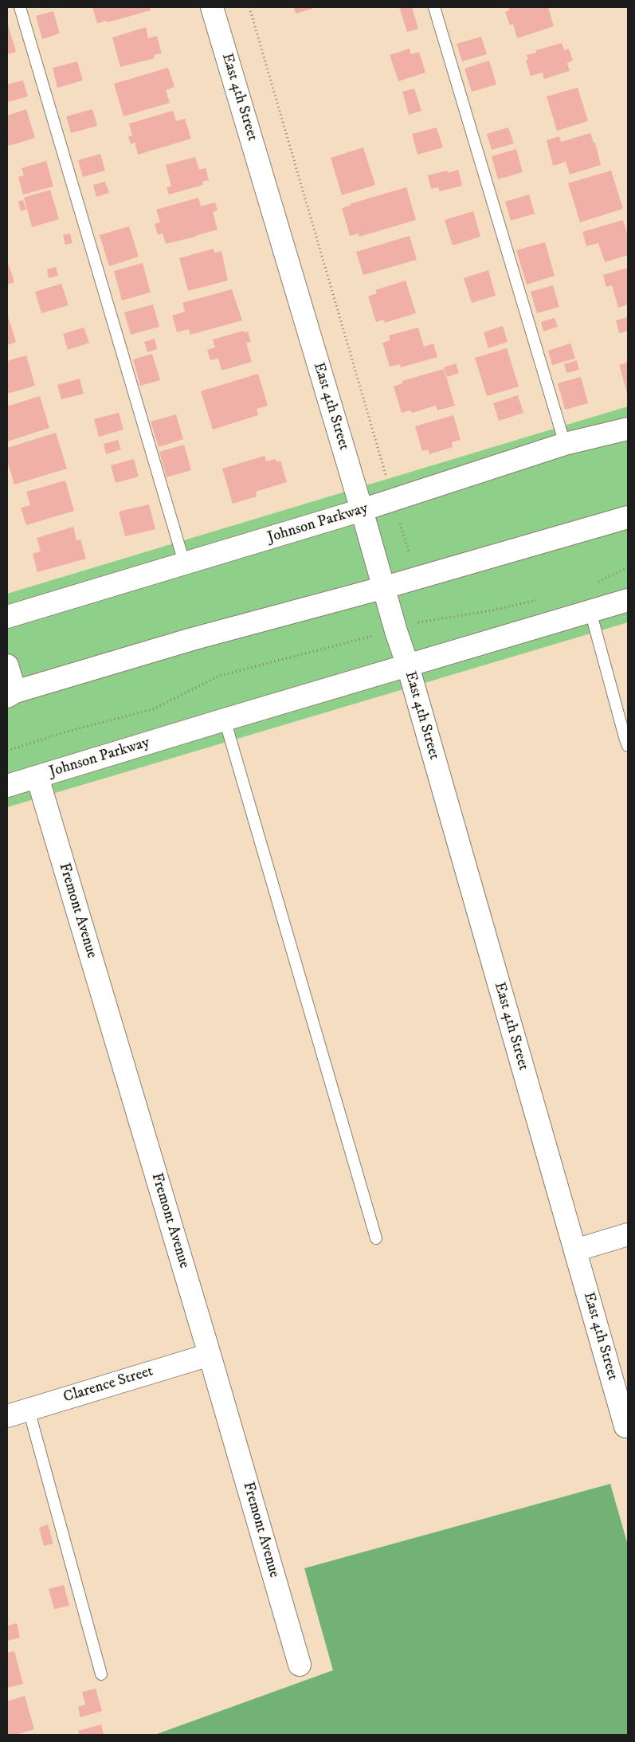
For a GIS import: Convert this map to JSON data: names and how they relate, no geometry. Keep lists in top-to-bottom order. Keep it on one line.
{"streets":{"street":["East 4th Street","Johnson Parkway","Fremont Avenue","Clarence Street"]},"crossings":[["East 4th Street","Johnson Parkway"],["Johnson Parkway","Fremont Avenue"],["Fremont Avenue","Clarence Street"]]}
